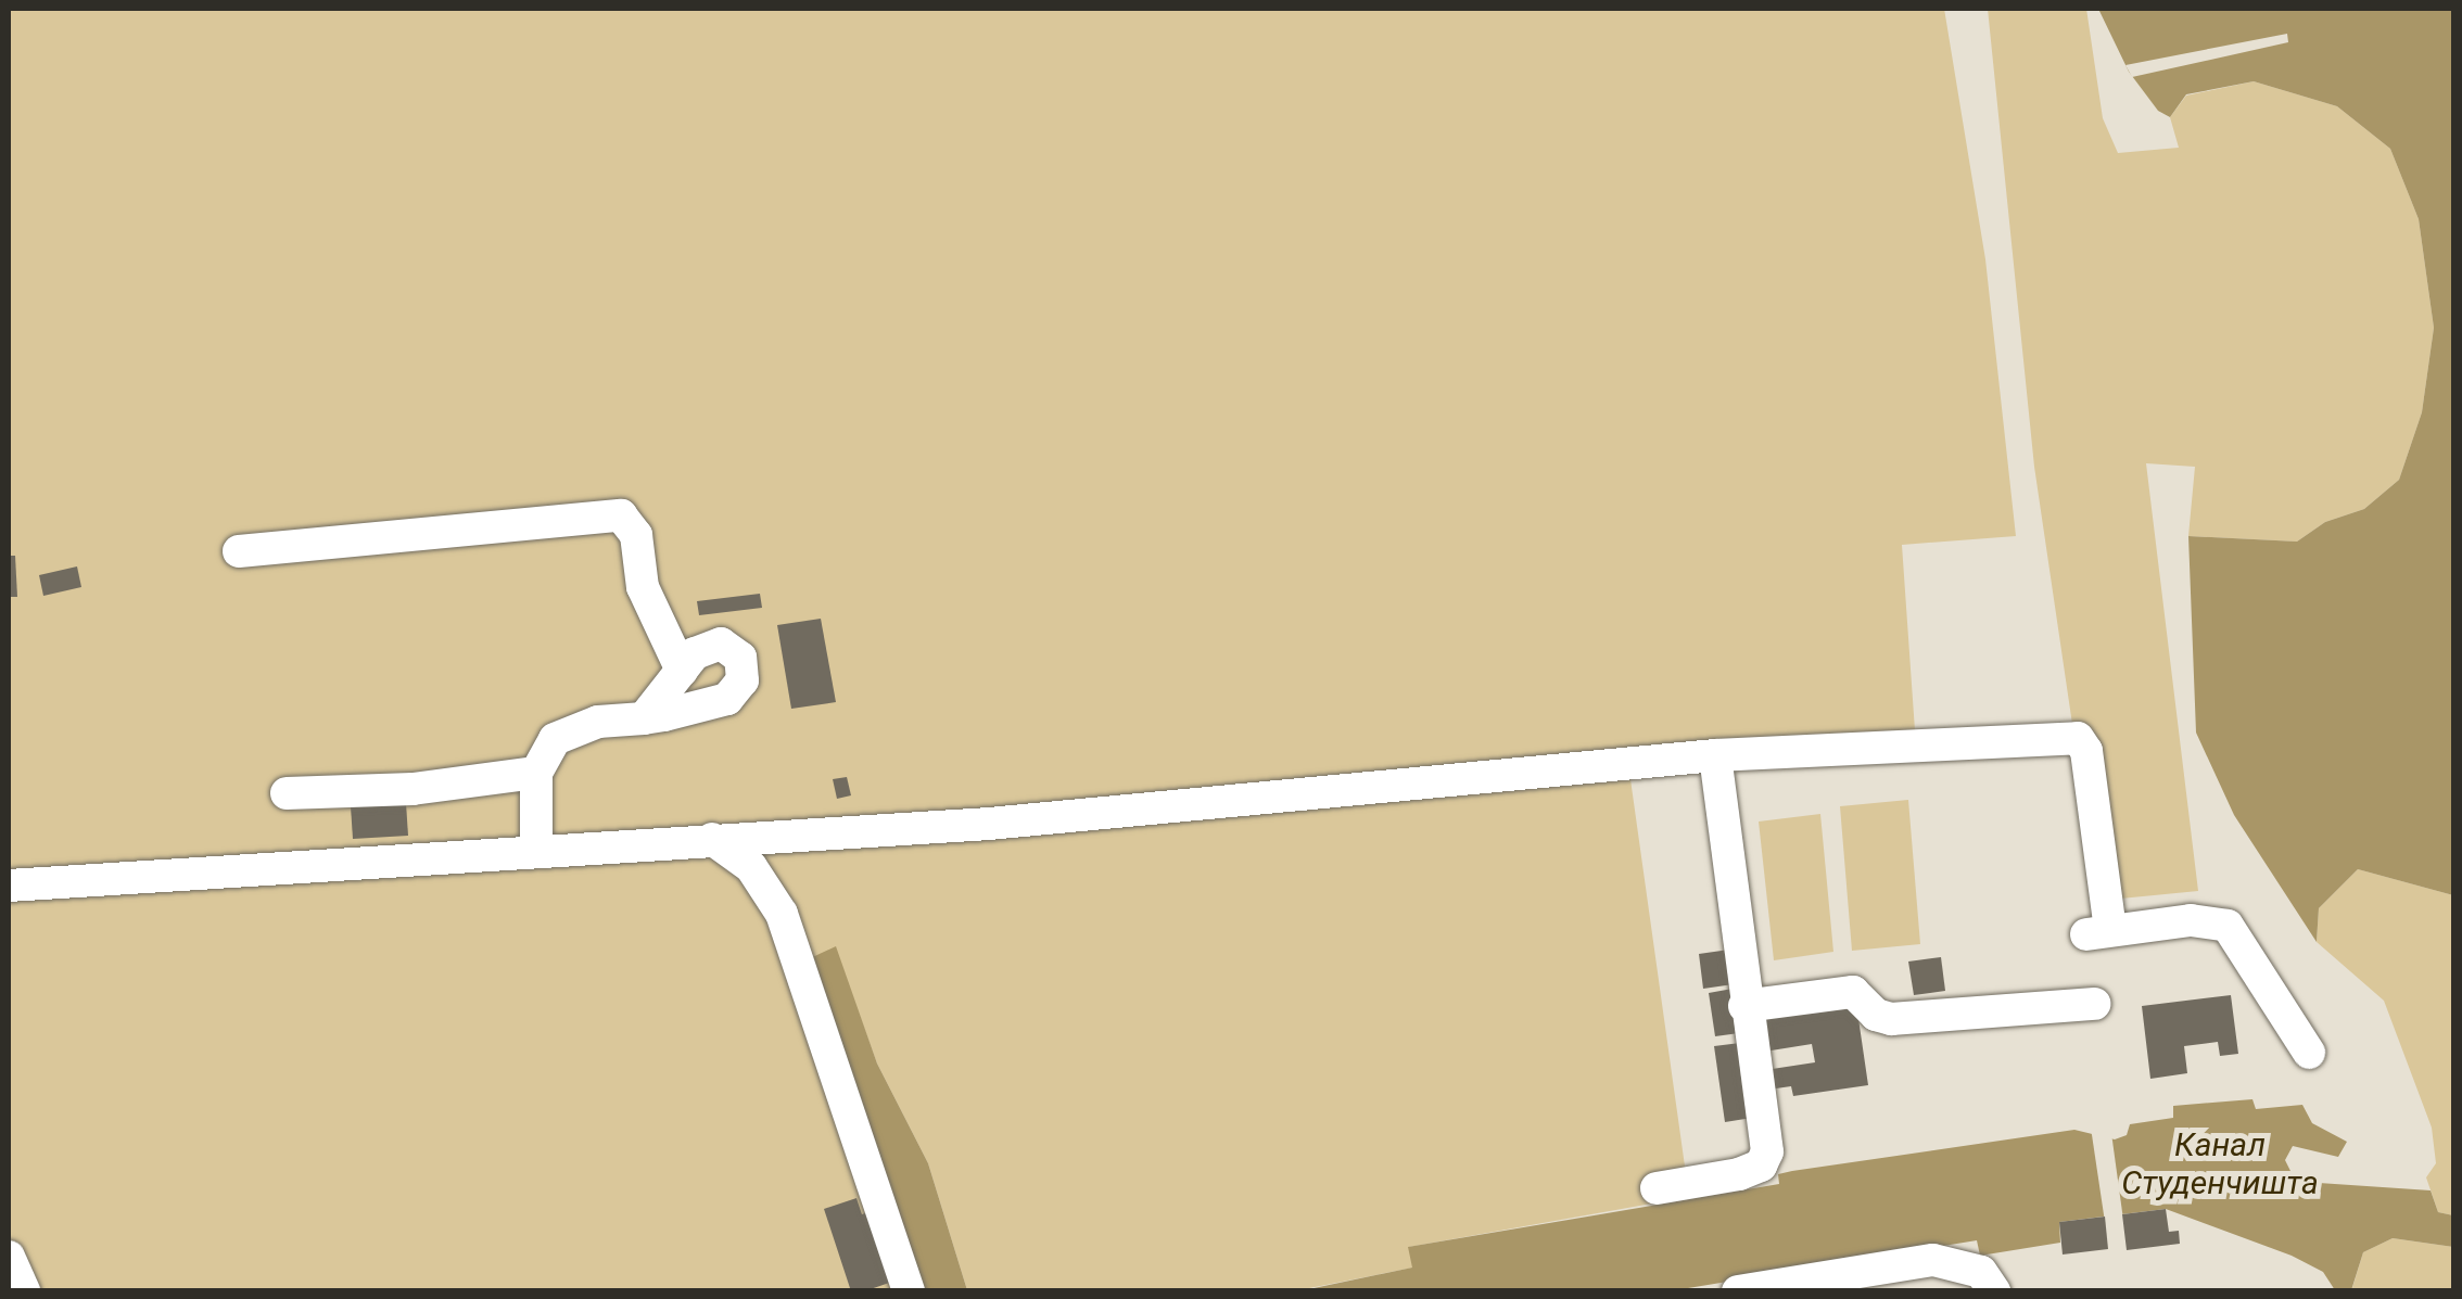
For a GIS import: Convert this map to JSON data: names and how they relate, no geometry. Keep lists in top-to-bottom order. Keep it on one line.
{"water":["Канал Студенчишта"]}
